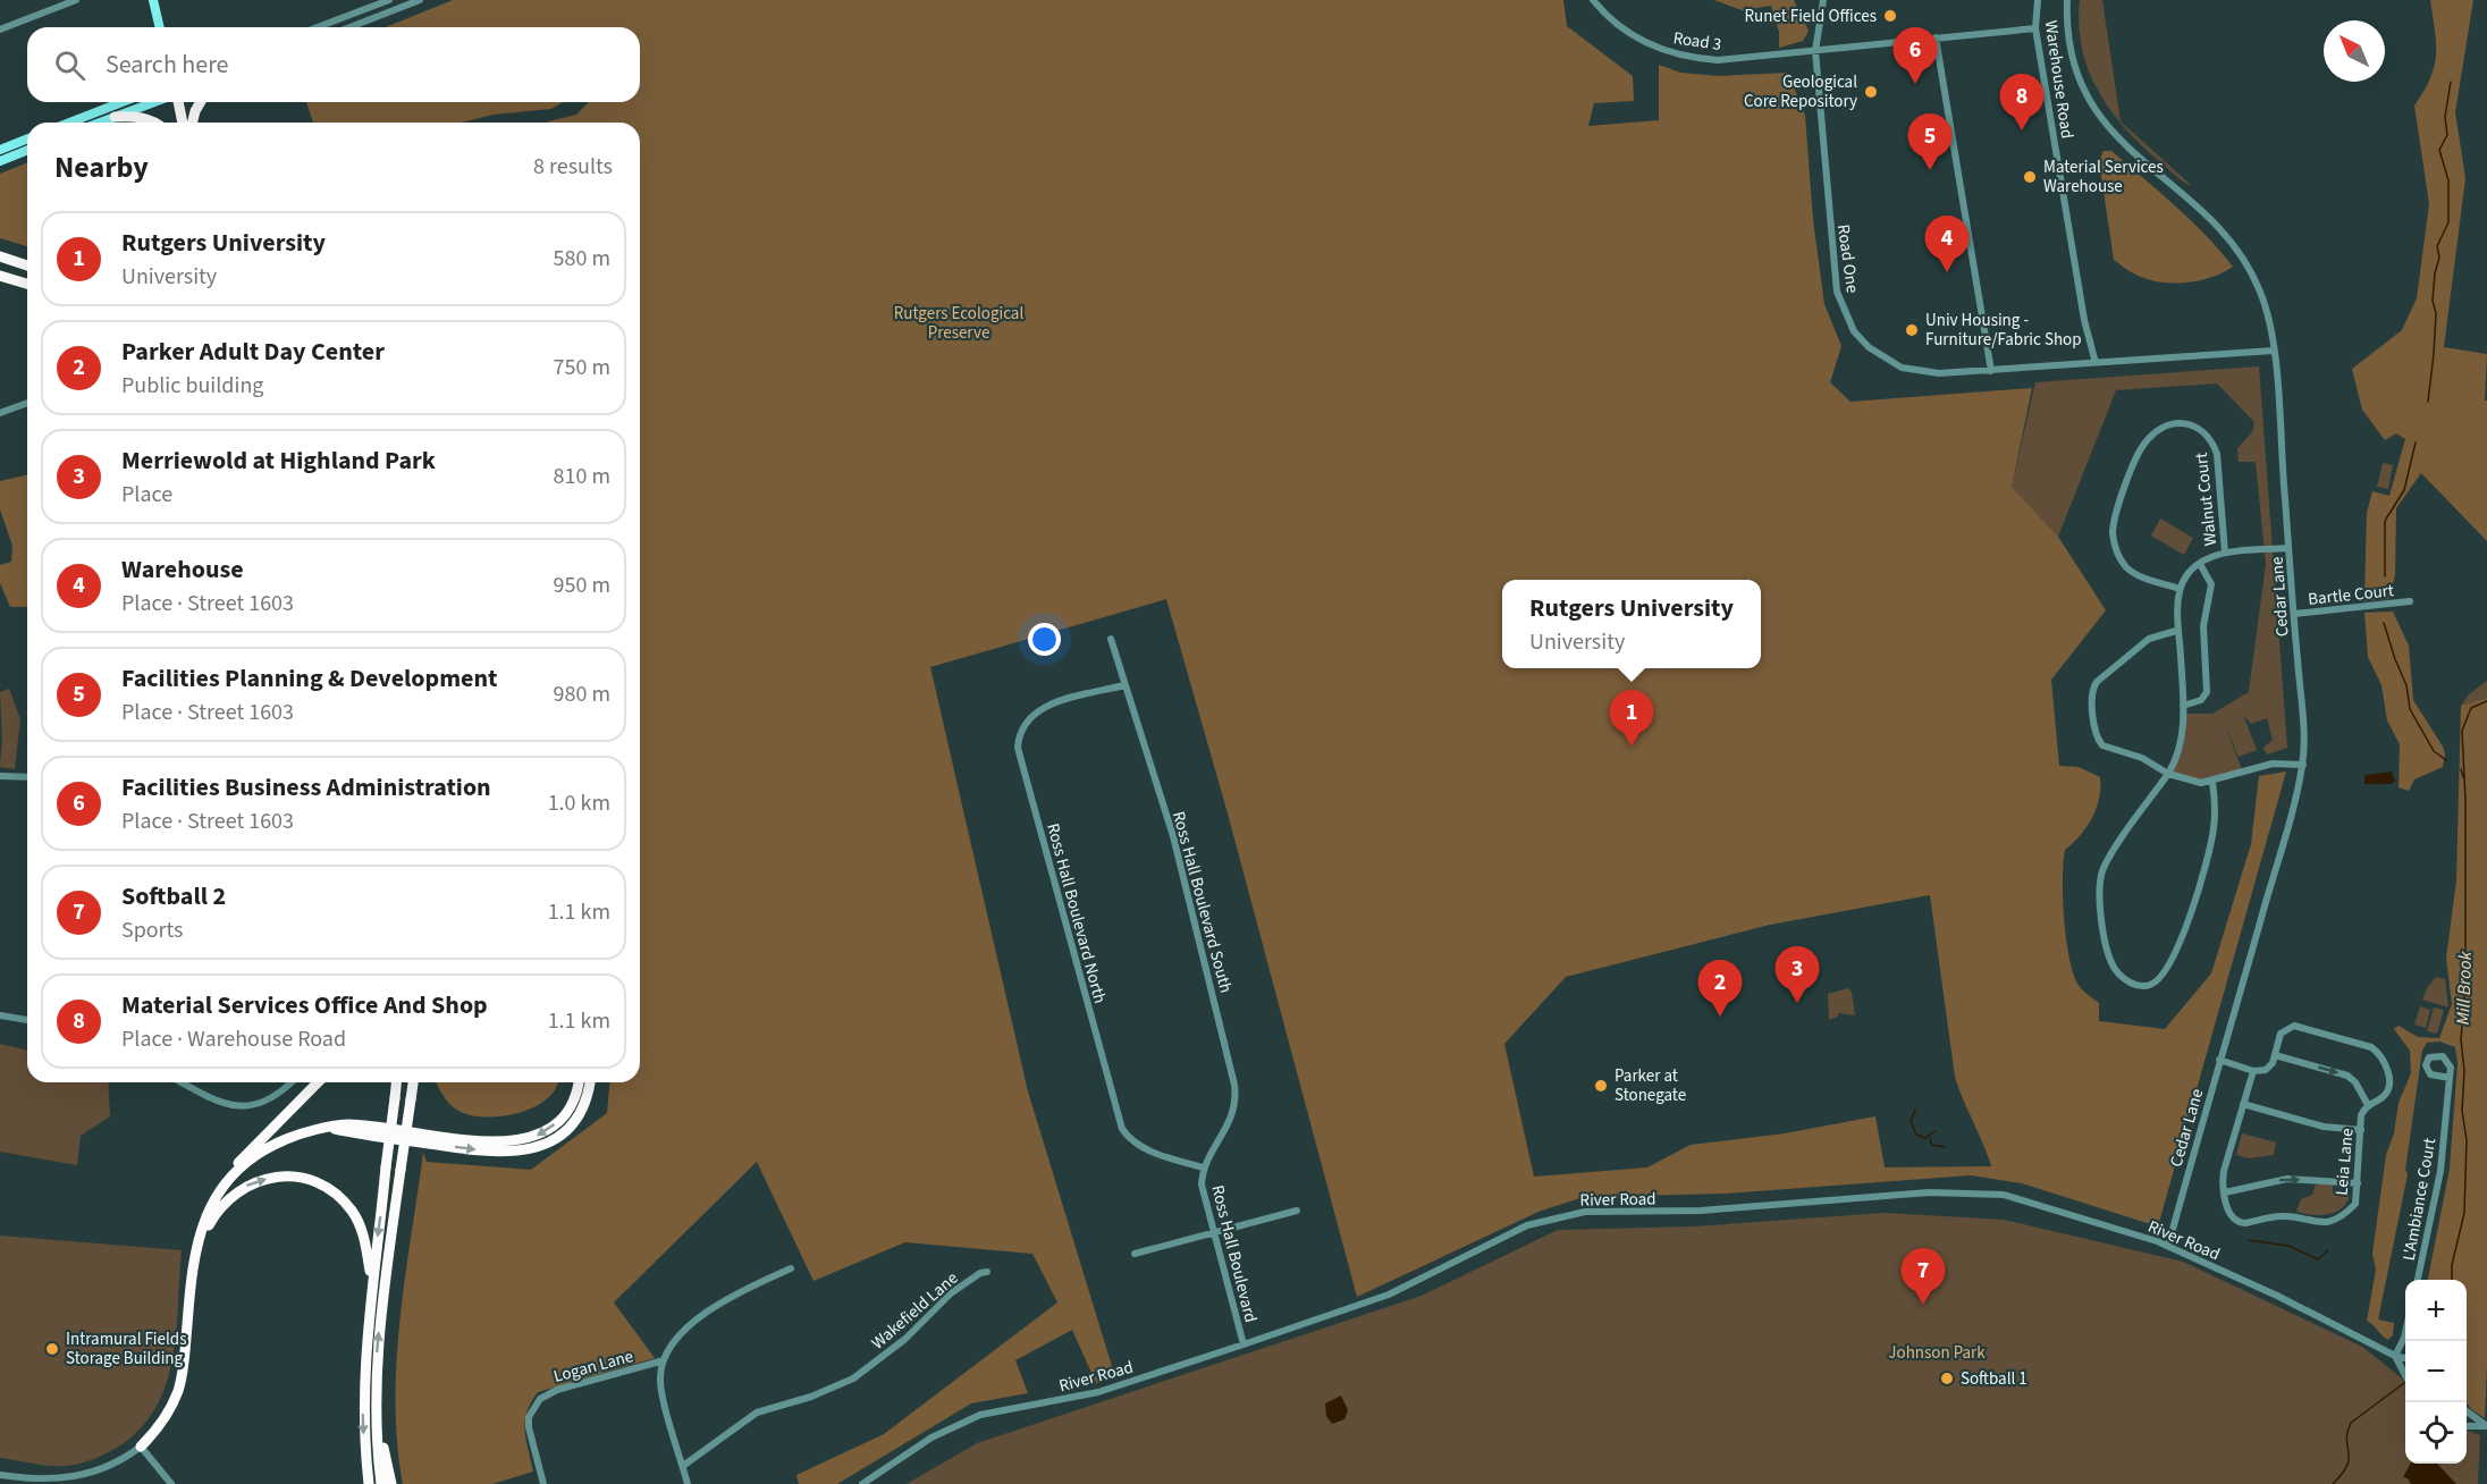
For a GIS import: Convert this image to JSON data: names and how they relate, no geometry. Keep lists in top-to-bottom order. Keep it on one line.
{"streets":{"street":["Road 3","Warehouse Road","Road One","Walnut Court","Bartle Court","Cedar Lane","Ross Hall Boulevard South","Ross Hall Boulevard North","Leia Lane","River Road","L'Ambiance Court","Ross Hall Boulevard","Wakefield Lane","Logan Lane"]},"crossings":[["Road 3","Warehouse Road"],["Road 3","Road One"],["Warehouse Road","Road One"],["Road One","Cedar Lane"],["Bartle Court","Cedar Lane"],["Cedar Lane","River Road"],["Ross Hall Boulevard South","Ross Hall Boulevard North"],["Ross Hall Boulevard South","Ross Hall Boulevard"],["Ross Hall Boulevard North","Ross Hall Boulevard"],["River Road","Ross Hall Boulevard"]],"water":["Mill Brook"],"parks":["Rutgers Ecological Preserve","Johnson Park"],"places":["Runet Field Offices","Geological Core Repository","Material Services Warehouse","Univ Housing - Furniture/Fabric Shop","Parker at Stonegate","Intramural Fields Storage Building","Softball 1"],"north":"top left","page":{"pins":["6","8","5","4","1","3","2","7"],"search":"Search here","heading":["Nearby","8 results"],"list":[{"mark":"1","name":"Rutgers University","note":"University","value":"580 m"},{"mark":"2","name":"Parker Adult Day Center","note":"Public building","value":"750 m"},{"mark":"3","name":"Merriewold at Highland Park","note":"Place","value":"810 m"},{"mark":"4","name":"Warehouse","note":"Place · Street 1603","value":"950 m"},{"mark":"5","name":"Facilities Planning & Development","note":"Place · Street 1603","value":"980 m"},{"mark":"6","name":"Facilities Business Administration","note":"Place · Street 1603","value":"1.0 km"},{"mark":"7","name":"Softball 2","note":"Sports","value":"1.1 km"},{"mark":"8","name":"Material Services Office And Shop","note":"Place · Warehouse Road","value":"1.1 km"}],"popup":["Rutgers University","University"],"map_buttons":["+","−"]}}
